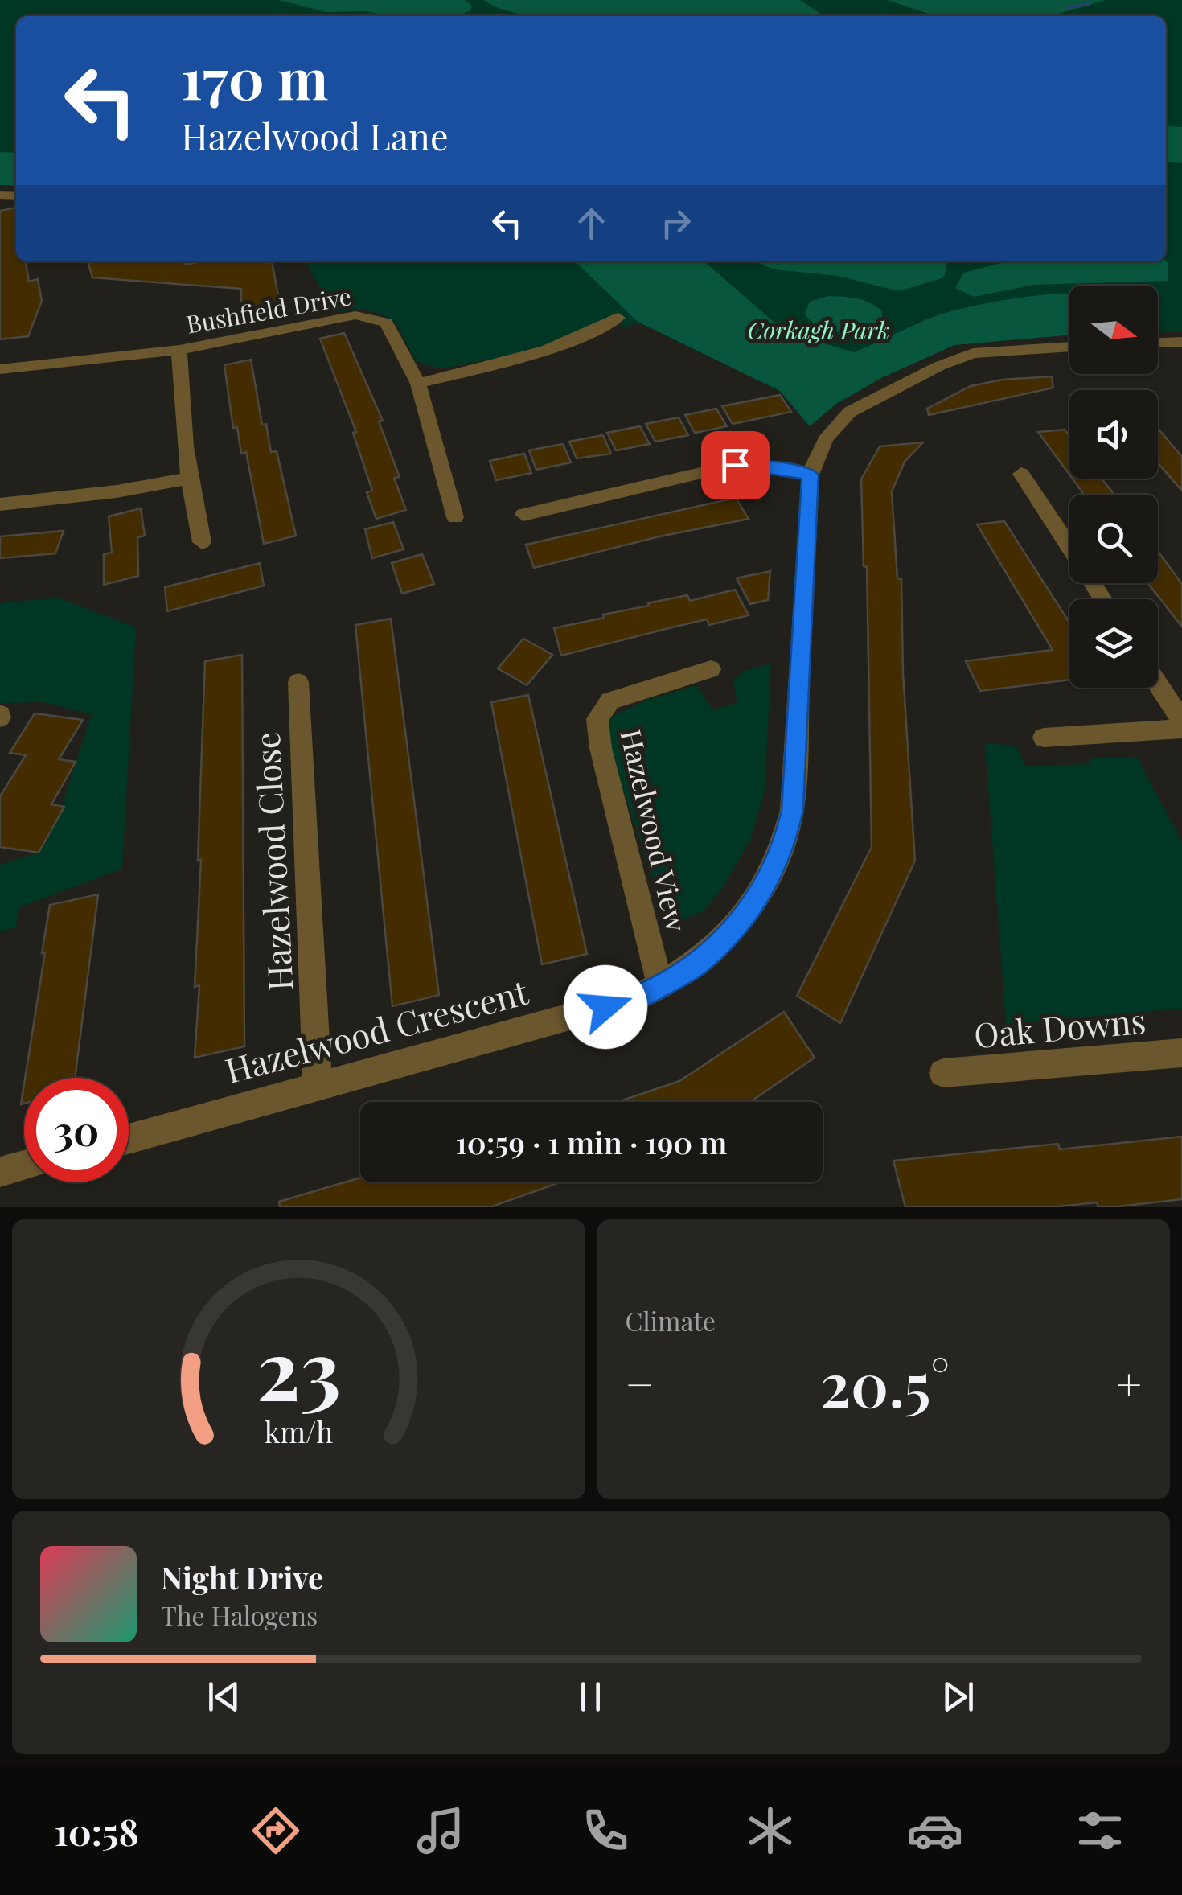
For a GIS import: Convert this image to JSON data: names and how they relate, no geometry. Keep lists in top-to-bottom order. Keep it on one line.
{"streets":{"street":["Bushfield Drive","Hazelwood View","Hazelwood Close","Oak Downs","Hazelwood Crescent"]},"crossings":[["Hazelwood View","Hazelwood Crescent"],["Hazelwood Close","Hazelwood Crescent"]],"parks":["Corkagh Park"],"north":"right","page":{"turn":["170 m","Hazelwood Lane"],"limit":"30","trip":"10:59 · 1 min · 190 m","tile":"Climate","heat":["−","20.5°","+"],"song":["Night Drive","The Halogens"],"tabs":"10:58","gauge":["23","km/h"]}}
